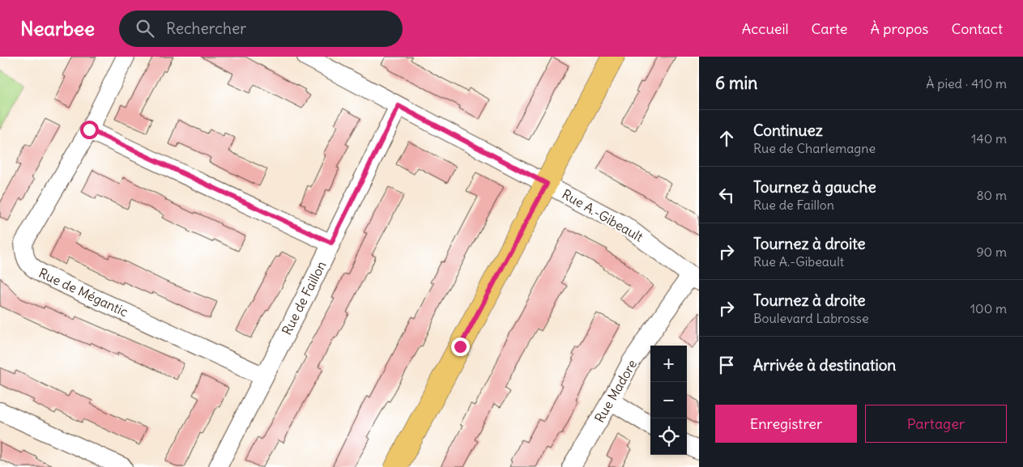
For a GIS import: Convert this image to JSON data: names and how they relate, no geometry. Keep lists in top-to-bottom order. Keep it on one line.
{"streets":{"street":["Rue A.-Gibeault","Rue de Mégantic","Rue de Faillon","Rue Madore"]},"crossings":[["Rue A.-Gibeault","Rue de Faillon"],["Rue A.-Gibeault","Rue Madore"],["Rue de Mégantic","Rue de Faillon"]],"page":{"header":"Nearbee","search":"Rechercher","nav":["Accueil","Carte","À propos","Contact"],"heading":["6 min","À pied · 410 m"],"list":[["Continuez","Rue de Charlemagne","140 m"],["Tournez à gauche","Rue de Faillon","80 m"],["Tournez à droite","Rue A.-Gibeault","90 m"],["Tournez à droite","Boulevard Labrosse","100 m"],"Arrivée à destination"],"map_buttons":["+","−"],"buttons":["Enregistrer","Partager"]}}
